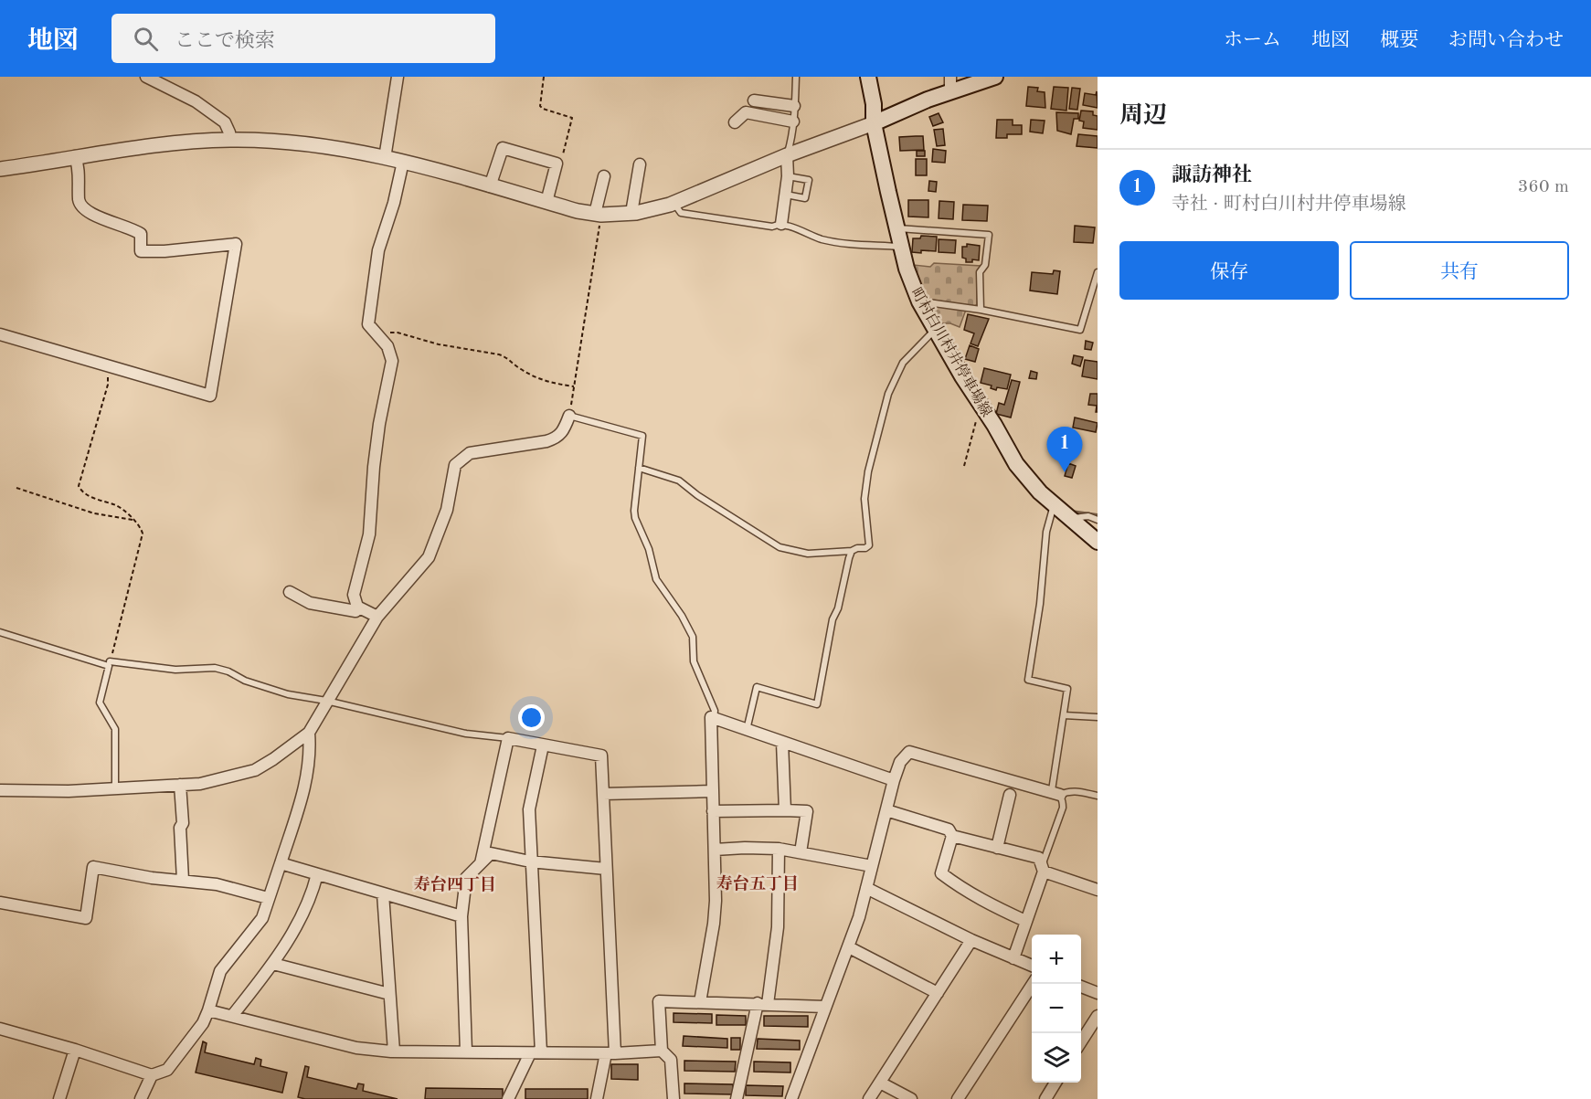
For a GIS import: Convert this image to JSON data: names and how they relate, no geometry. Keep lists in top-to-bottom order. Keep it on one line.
{"streets":{"main road":["町村白川村井停車場線"]},"districts":["寿台五丁目","寿台四丁目"],"page":{"header":"地図","search":"ここで検索","nav":["ホーム","地図","概要","お問い合わせ"],"heading":"周辺","list":[{"mark":"1","name":"諏訪神社","note":"寺社 · 町村白川村井停車場線","value":"360 m"}],"buttons":["保存","共有"],"pins":"1","map_buttons":["+","−"]}}
